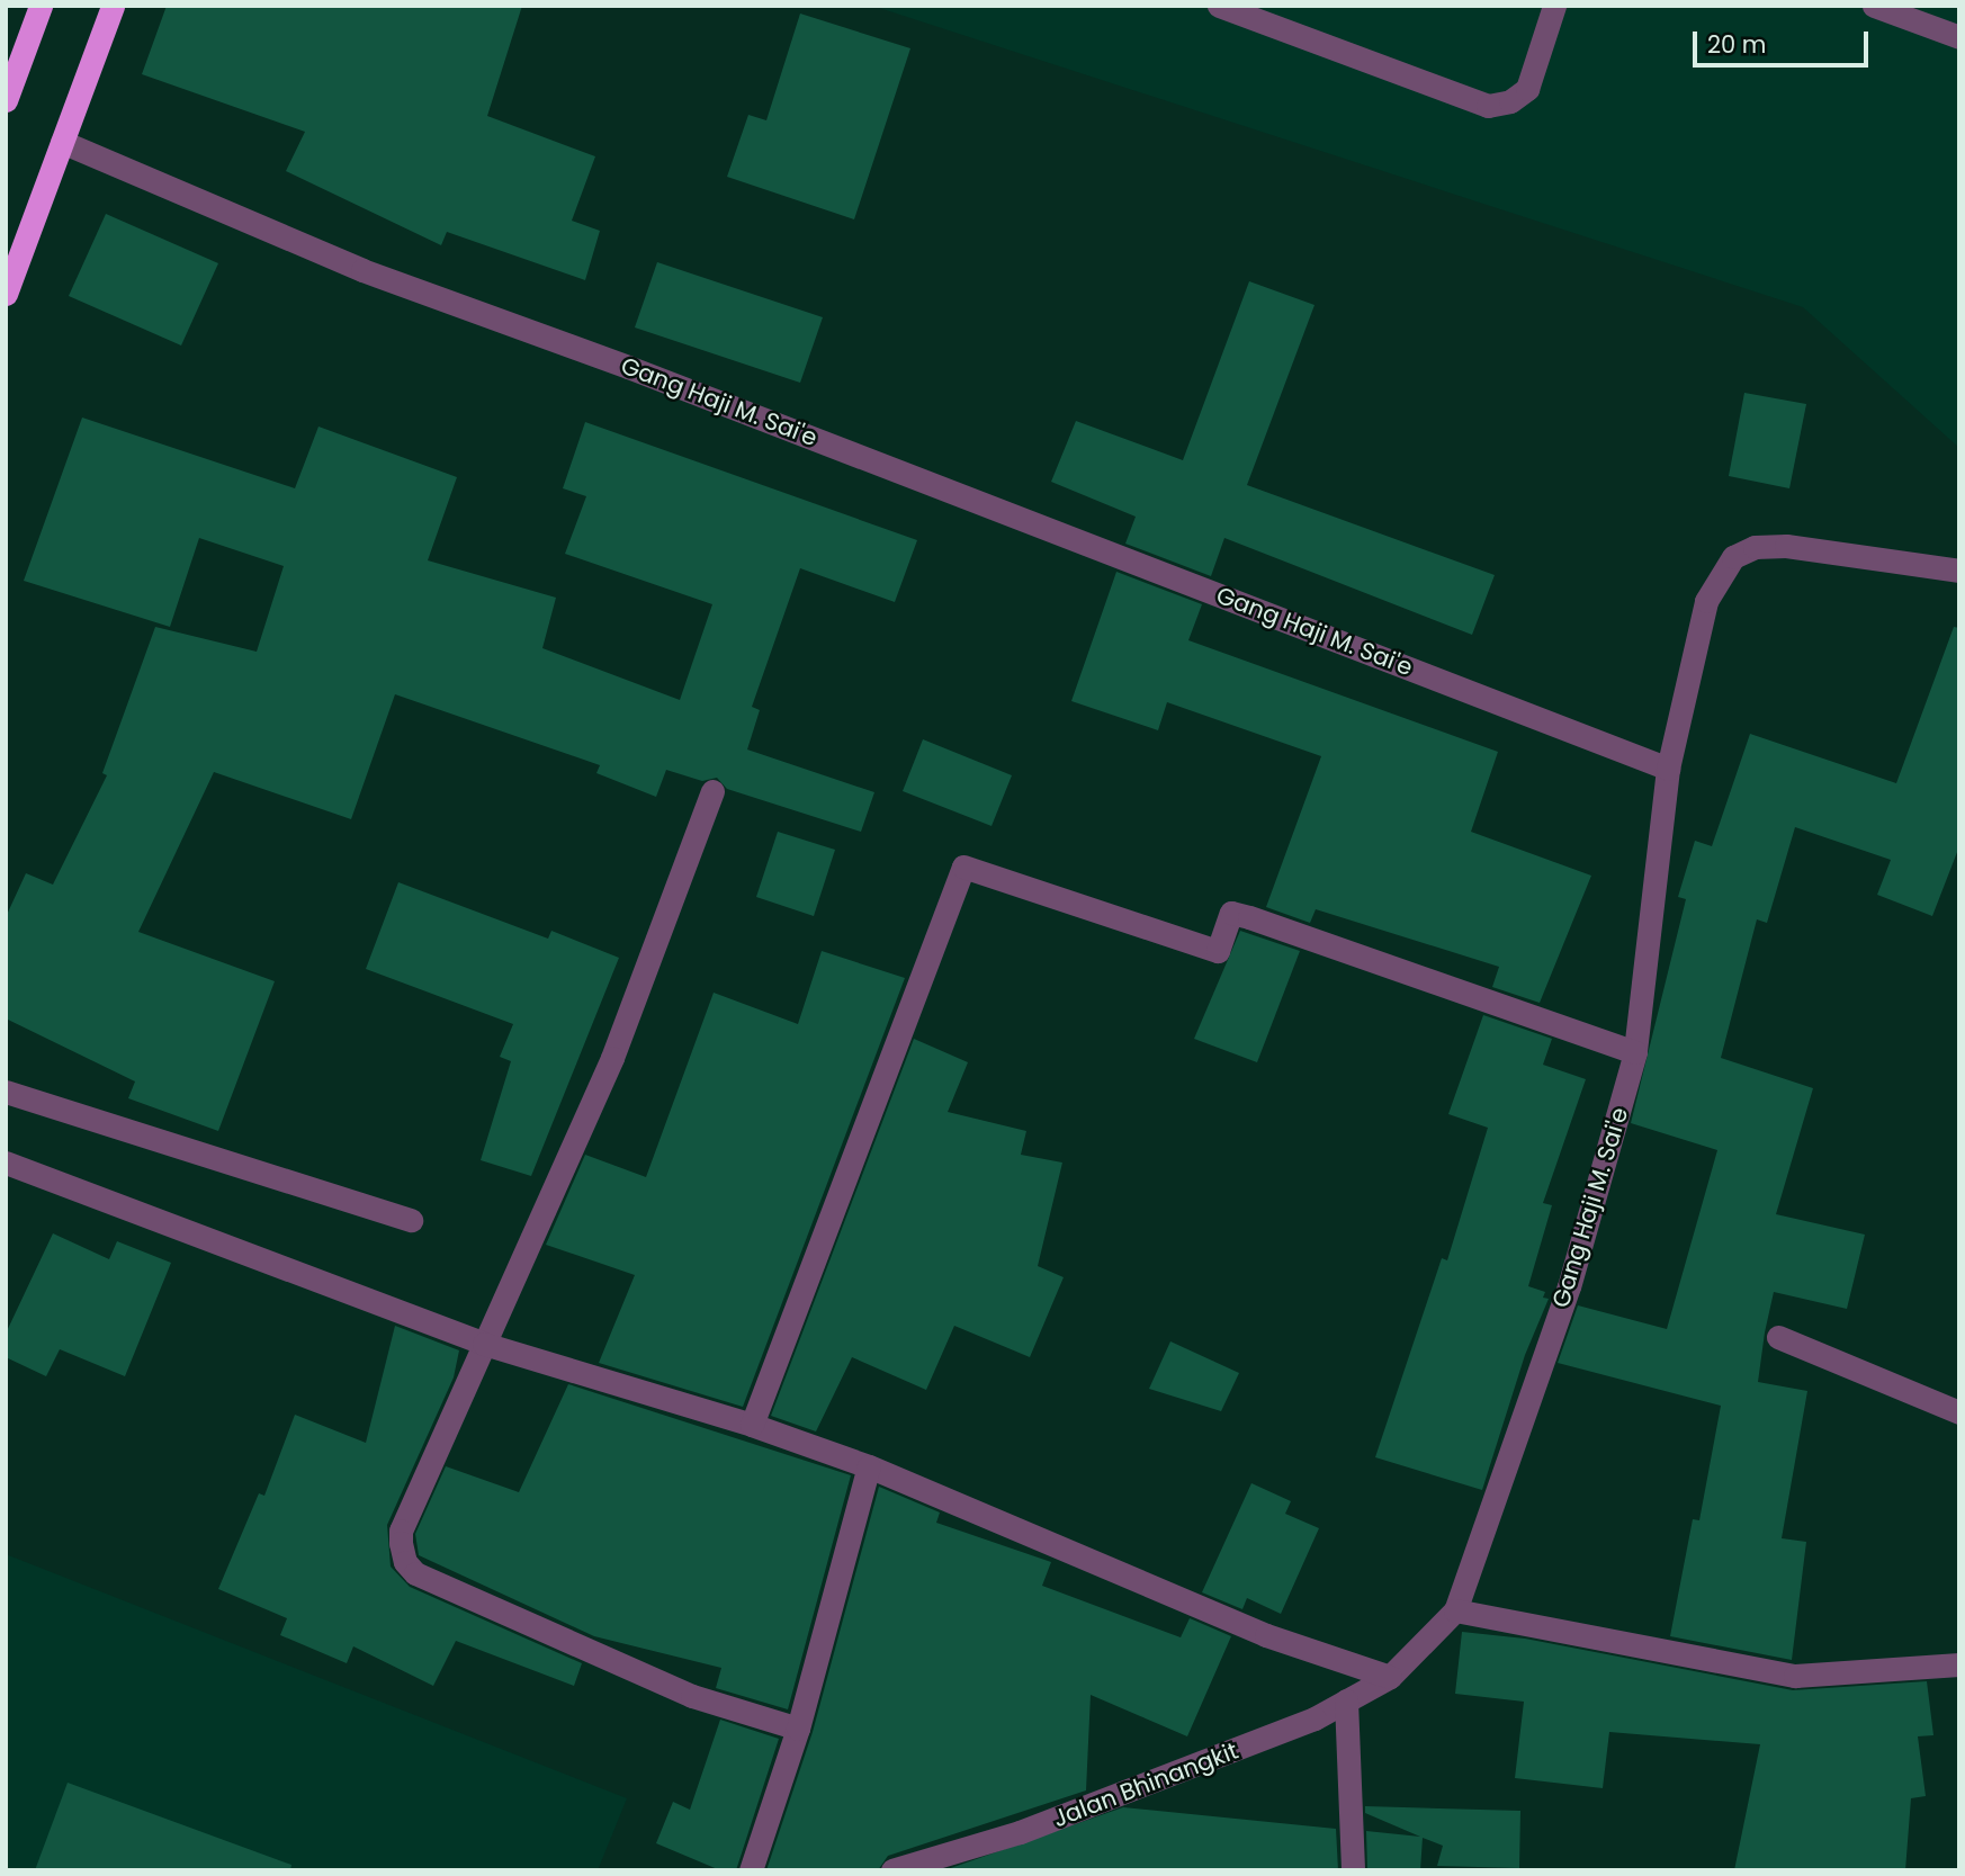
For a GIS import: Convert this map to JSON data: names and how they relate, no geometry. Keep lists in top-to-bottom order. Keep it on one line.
{"streets":{"street":["Gang Haji M. Sai'e","Jalan Bhinangkit"]},"crossings":[["Gang Haji M. Sai'e","Jalan Bhinangkit"]],"scale_bar":"20 m"}
